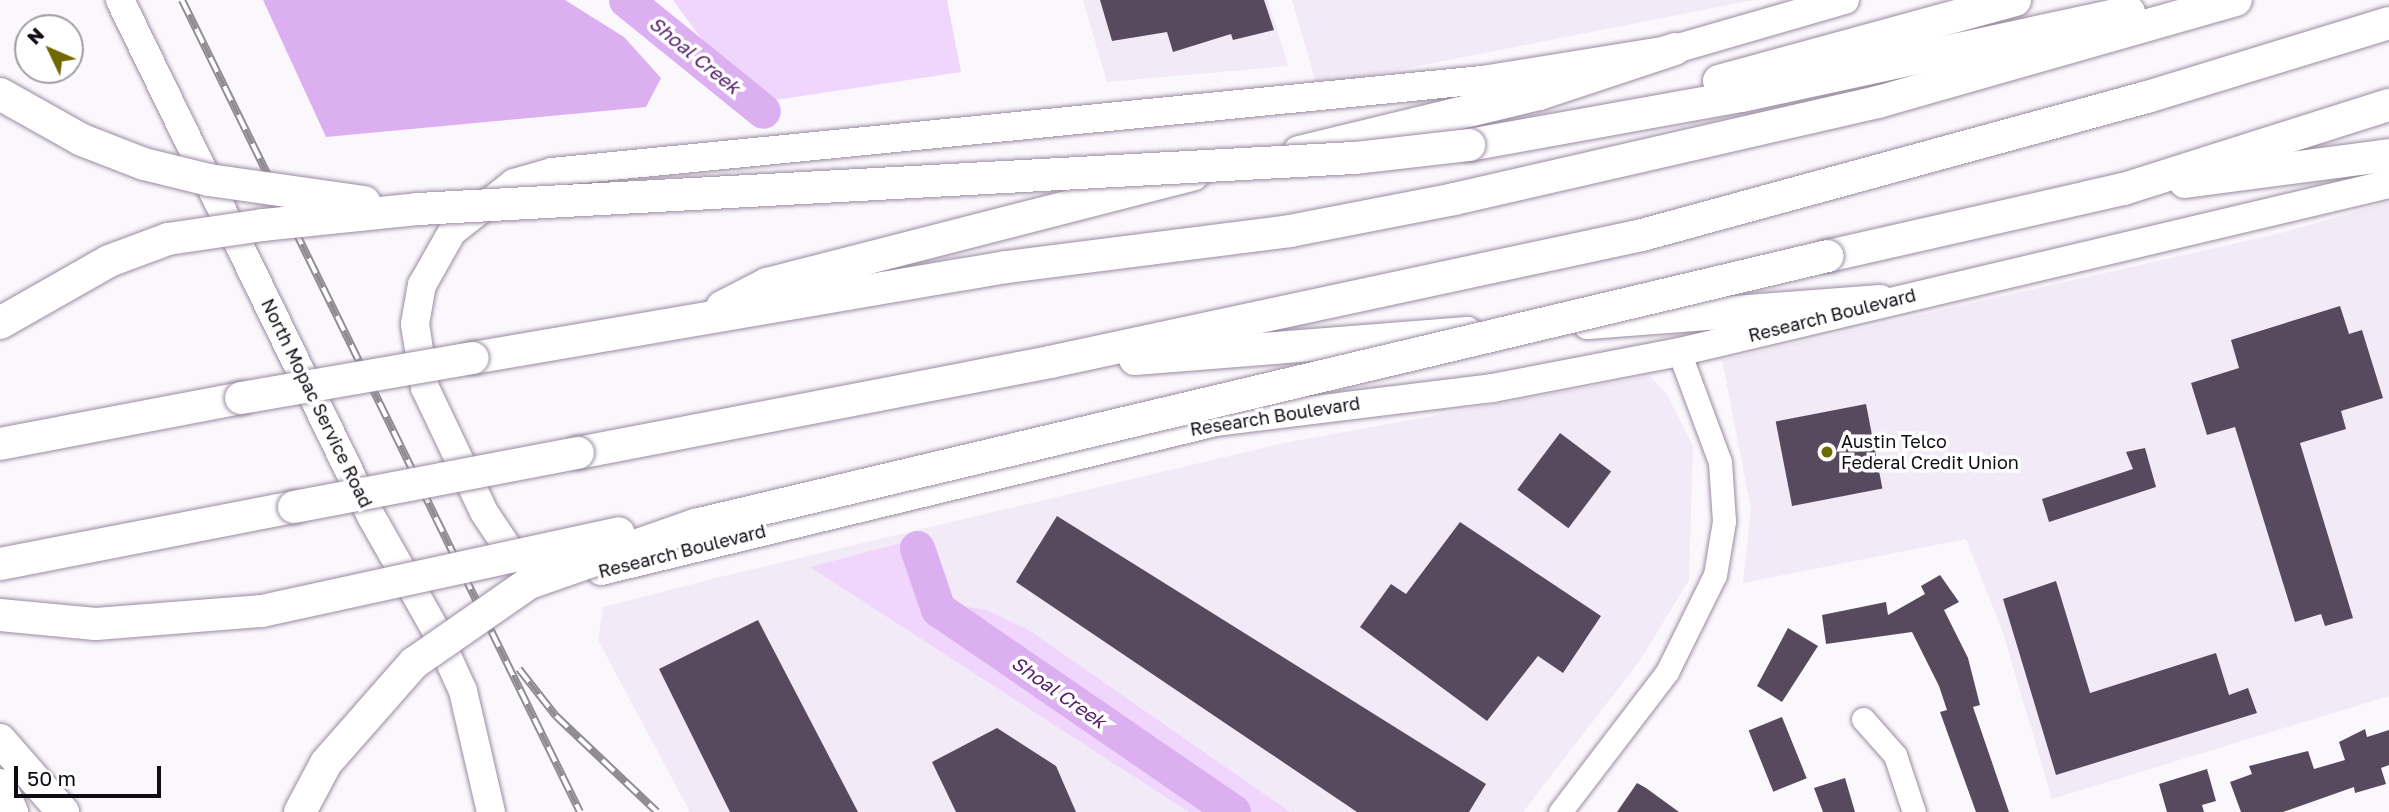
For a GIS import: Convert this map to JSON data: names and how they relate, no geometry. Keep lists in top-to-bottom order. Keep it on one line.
{"streets":{"main road":["Research Boulevard","North Mopac Service Road"]},"water":["Shoal Creek"],"places":["Austin Telco Federal Credit Union"],"scale_bar":"50 m","north":"top left"}
